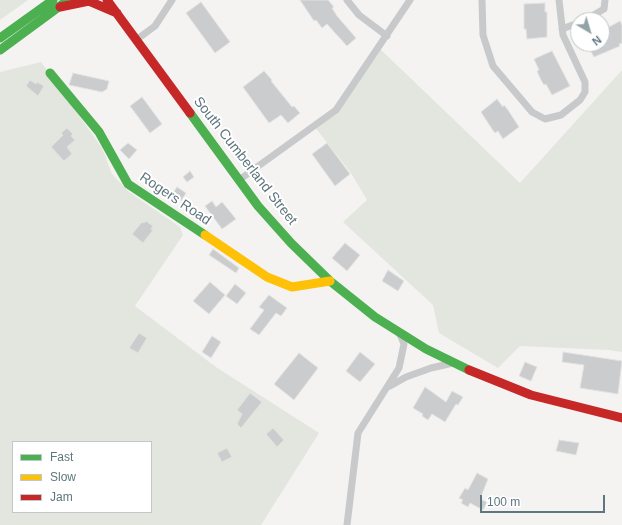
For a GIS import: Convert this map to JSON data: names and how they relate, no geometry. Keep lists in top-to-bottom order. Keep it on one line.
{"streets":{"main road":["South Cumberland Street","Rogers Road"]},"crossings":[["South Cumberland Street","Rogers Road"]],"legend":["Fast","Slow","Jam"],"scale_bar":"100 m","north":"bottom right"}
